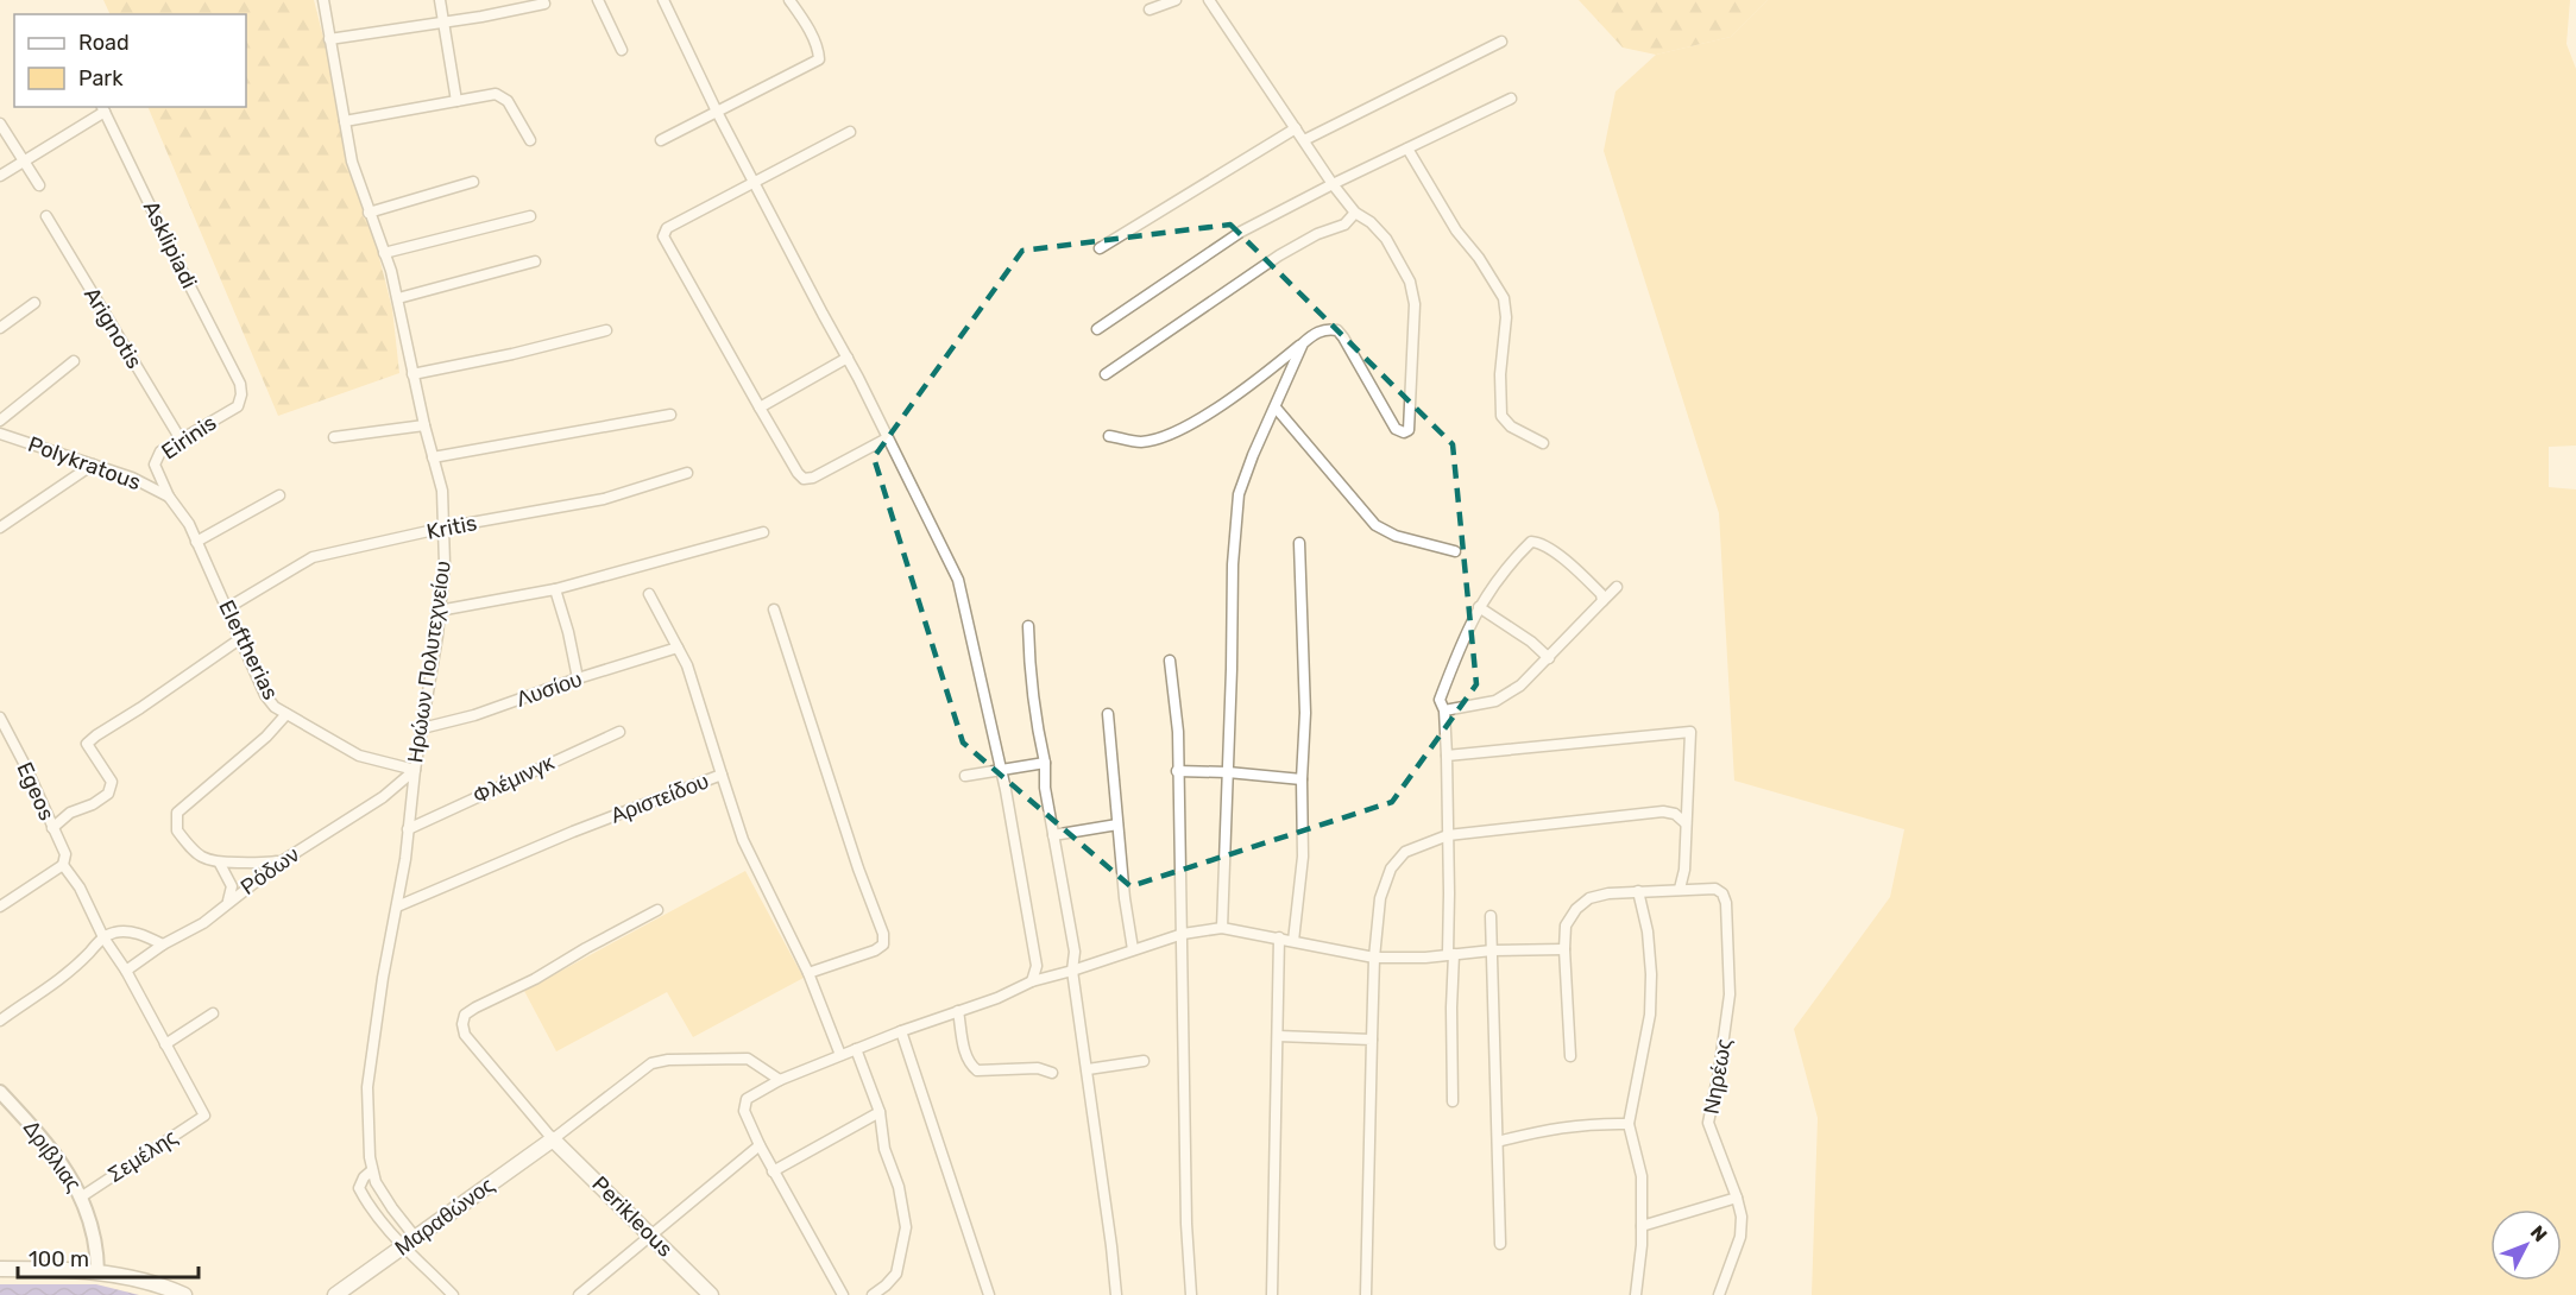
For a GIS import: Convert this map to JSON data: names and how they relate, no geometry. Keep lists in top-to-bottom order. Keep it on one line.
{"streets":{"main road":["Μαραθώνος","Perikleous"],"street":["Asklipiadi","Arignotis","Eirinis","Polykratous","Kritis","Eleftherias","Ηρώων Πολυτεχνείου","Λυσίου","Φλέμινγκ","Egeos","Αριστείδου","Ρόδων","Νηρέως","Δριβλιας","Σεμέλης"]},"crossings":[["Asklipiadi","Eirinis"],["Arignotis","Eirinis"],["Eirinis","Polykratous"],["Eirinis","Eleftherias"],["Polykratous","Eleftherias"],["Kritis","Eleftherias"],["Kritis","Ηρώων Πολυτεχνείου"],["Eleftherias","Ηρώων Πολυτεχνείου"],["Eleftherias","Ρόδων"],["Ηρώων Πολυτεχνείου","Λυσίου"],["Ηρώων Πολυτεχνείου","Φλέμινγκ"],["Ηρώων Πολυτεχνείου","Αριστείδου"],["Ηρώων Πολυτεχνείου","Ρόδων"],["Ηρώων Πολυτεχνείου","Μαραθώνος"],["Egeos","Ρόδων"],["Egeos","Σεμέλης"],["Δριβλιας","Σεμέλης"],["Μαραθώνος","Perikleous"]],"legend":["Road","Park"],"scale_bar":"100 m","north":"top right"}
